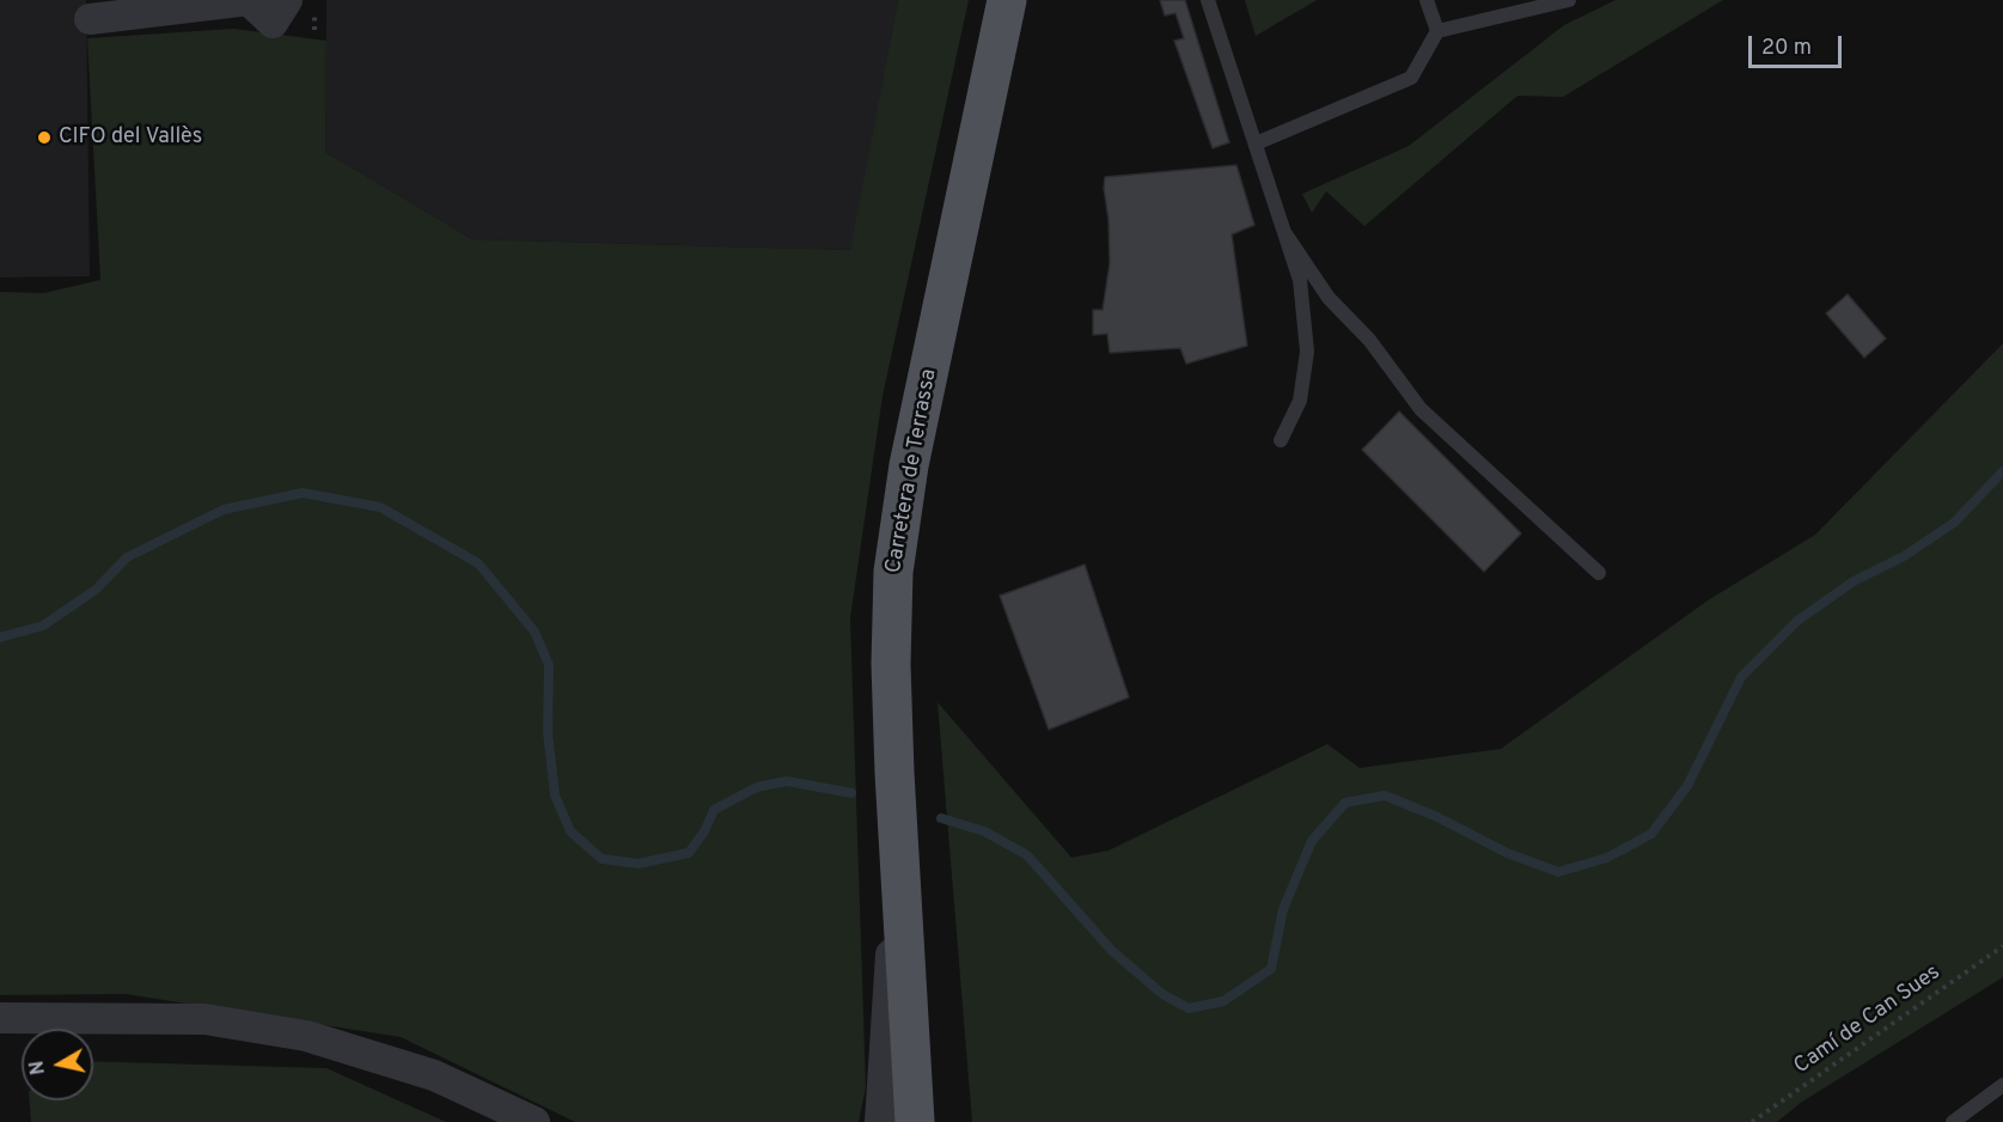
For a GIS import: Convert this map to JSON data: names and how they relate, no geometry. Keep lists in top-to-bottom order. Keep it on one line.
{"streets":{"main road":["Carretera de Terrassa"],"path":["Camí de Can Sues"]},"places":["CIFO del Vallès"],"scale_bar":"20 m","north":"left"}
